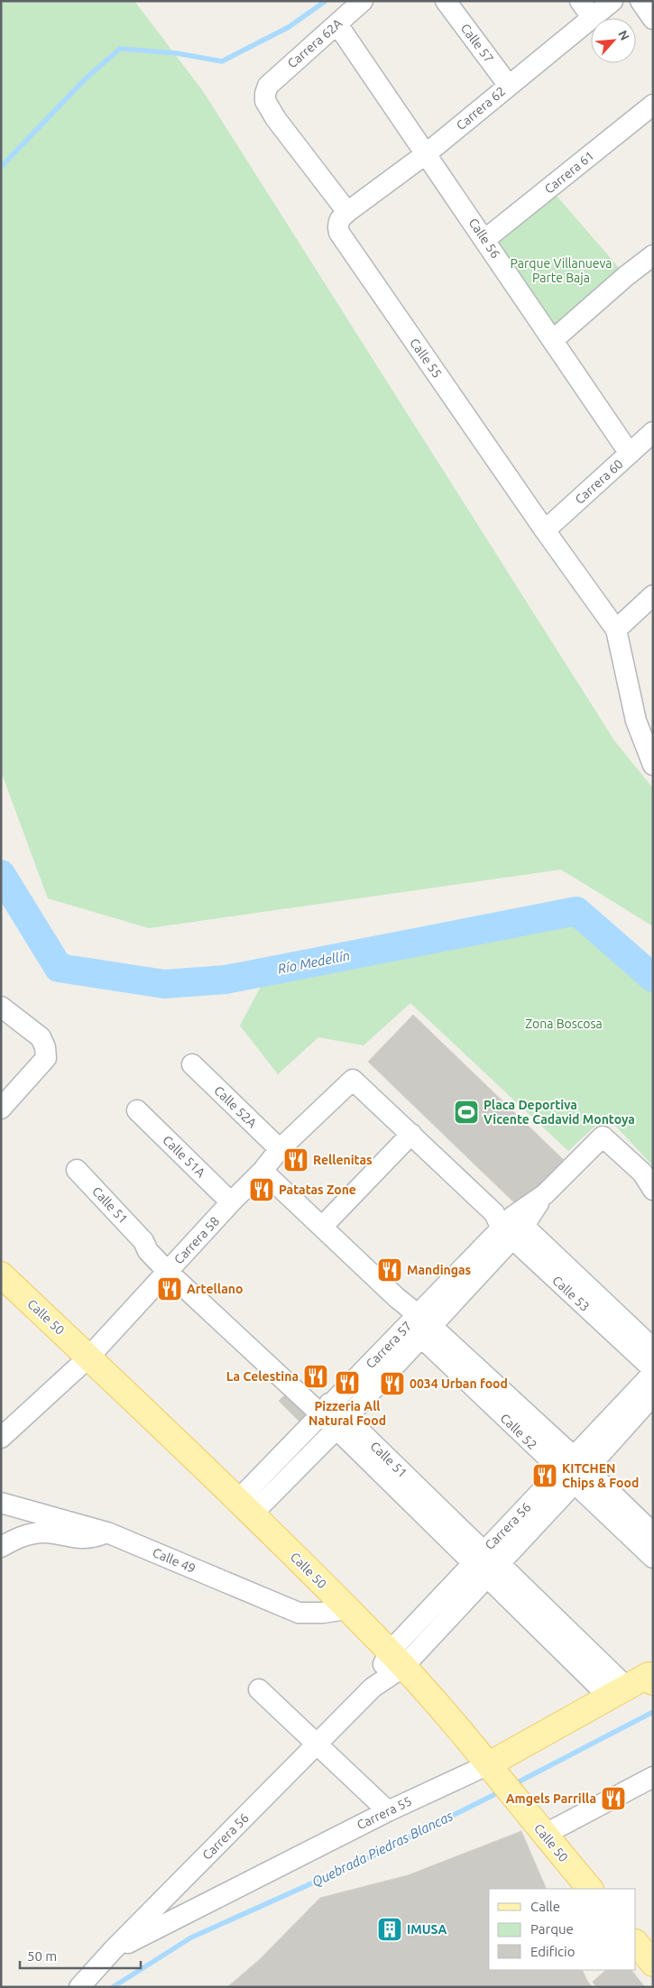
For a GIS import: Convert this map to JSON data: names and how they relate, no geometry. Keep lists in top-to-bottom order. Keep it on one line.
{"streets":{"main road":["Calle 50","Carrera 55"],"street":["Carrera 62A","Calle 57","Carrera 62","Carrera 61","Calle 56","Calle 55","Carrera 60","Calle 52A","Calle 51A","Calle 51","Carrera 58","Calle 53","Carrera 57","Calle 52","Carrera 56","Calle 49"]},"crossings":[["Carrera 62A","Carrera 62"],["Carrera 62A","Calle 56"],["Carrera 62A","Calle 55"],["Calle 57","Carrera 62"],["Carrera 62","Calle 56"],["Carrera 62","Calle 55"],["Carrera 61","Calle 56"],["Calle 56","Carrera 60"],["Calle 55","Carrera 60"],["Calle 52A","Carrera 58"],["Calle 51A","Carrera 58"],["Calle 51","Carrera 58"],["Calle 51","Carrera 57"],["Calle 51","Carrera 56"],["Calle 51","Carrera 55"],["Carrera 58","Calle 53"],["Carrera 58","Calle 50"],["Carrera 58","Calle 52"],["Calle 53","Carrera 57"],["Calle 50","Carrera 57"],["Calle 50","Carrera 56"],["Calle 50","Calle 49"],["Calle 50","Carrera 55"],["Carrera 57","Calle 52"],["Calle 52","Carrera 56"],["Carrera 56","Carrera 55"]],"water":["Río Medellín","Quebrada Piedras Blancas"],"parks":["Parque Villanueva Parte Baja","Zona Boscosa"],"places":{"sports":["Placa Deportiva Vicente Cadavid Montoya"],"restaurant":["Rellenitas","Patatas Zone","Mandingas","Artellano","La Celestina","Pizzeria All Natural Food","0034 Urban food","KITCHEN Chips & Food","Amgels Parrilla"],"building":["IMUSA"]},"legend":["Calle","Parque","Edificio"],"scale_bar":"50 m","north":"top right"}
